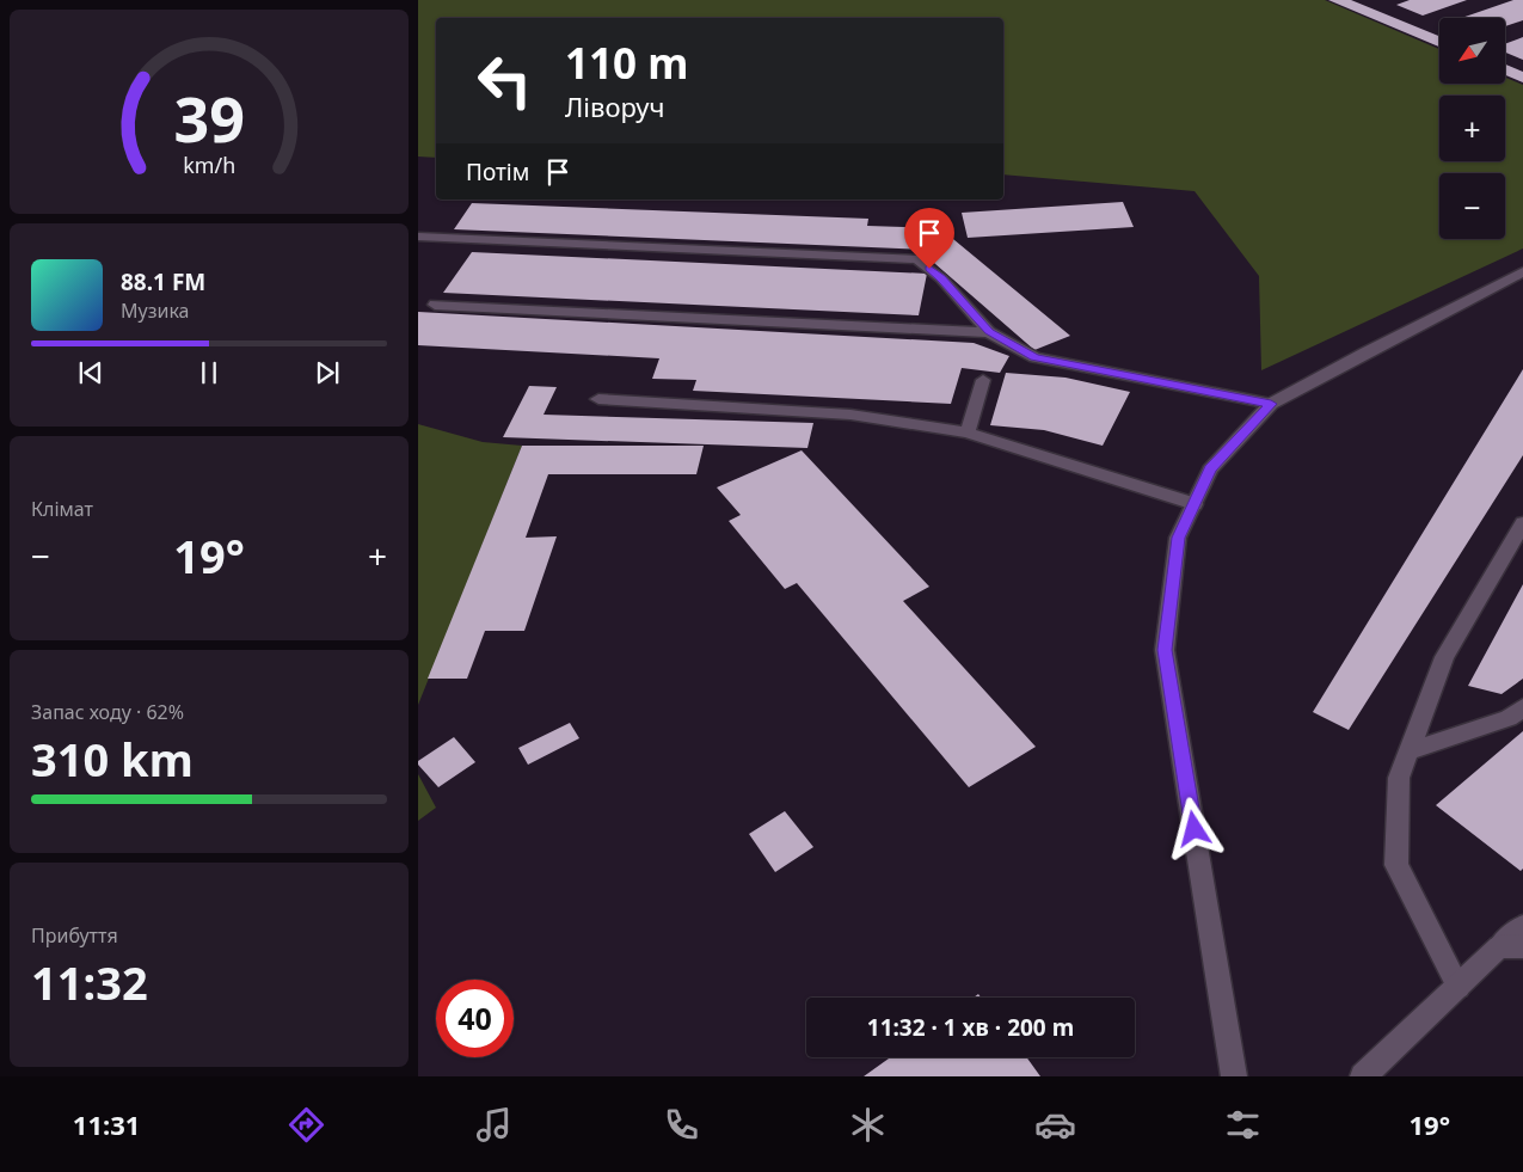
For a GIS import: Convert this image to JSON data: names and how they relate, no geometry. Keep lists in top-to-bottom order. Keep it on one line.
{"north":"bottom left","page":{"map_buttons":["+","−"],"turn":["110 m","Ліворуч"],"then":"Потім","song":["88.1 FM","Музика"],"tile":["Клімат",["Запас ходу · 62%","310 km"],["Прибуття","11:32"]],"heat":["−","19°","+"],"limit":"40","trip":"11:32 · 1 хв · 200 m","tabs":["11:31","19°"],"gauge":["39","km/h"]}}
